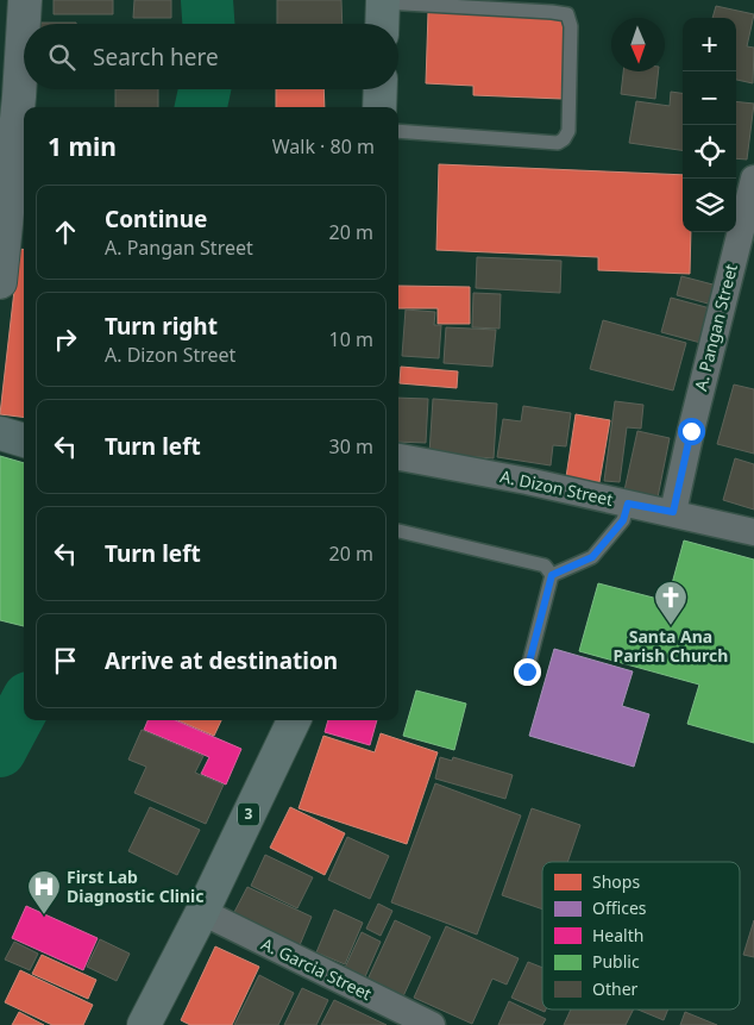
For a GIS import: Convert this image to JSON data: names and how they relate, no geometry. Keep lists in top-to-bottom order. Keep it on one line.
{"streets":{"highway":["3"],"street":["A. Pangan Street","A. Dizon Street","A. Garcia Street"]},"crossings":[["A. Pangan Street","A. Dizon Street"],["3","A. Garcia Street"]],"places":{"church":["Santa Ana Parish Church"],"hospital":["First Lab Diagnostic Clinic"]},"legend":["Shops","Offices","Health","Public","Other"],"north":"bottom","page":{"map_buttons":["+","−"],"search":"Search here","heading":["1 min","Walk · 80 m"],"list":[["Continue","A. Pangan Street","20 m"],["Turn right","A. Dizon Street","10 m"],["Turn left","30 m"],["Turn left","20 m"],"Arrive at destination"]}}
